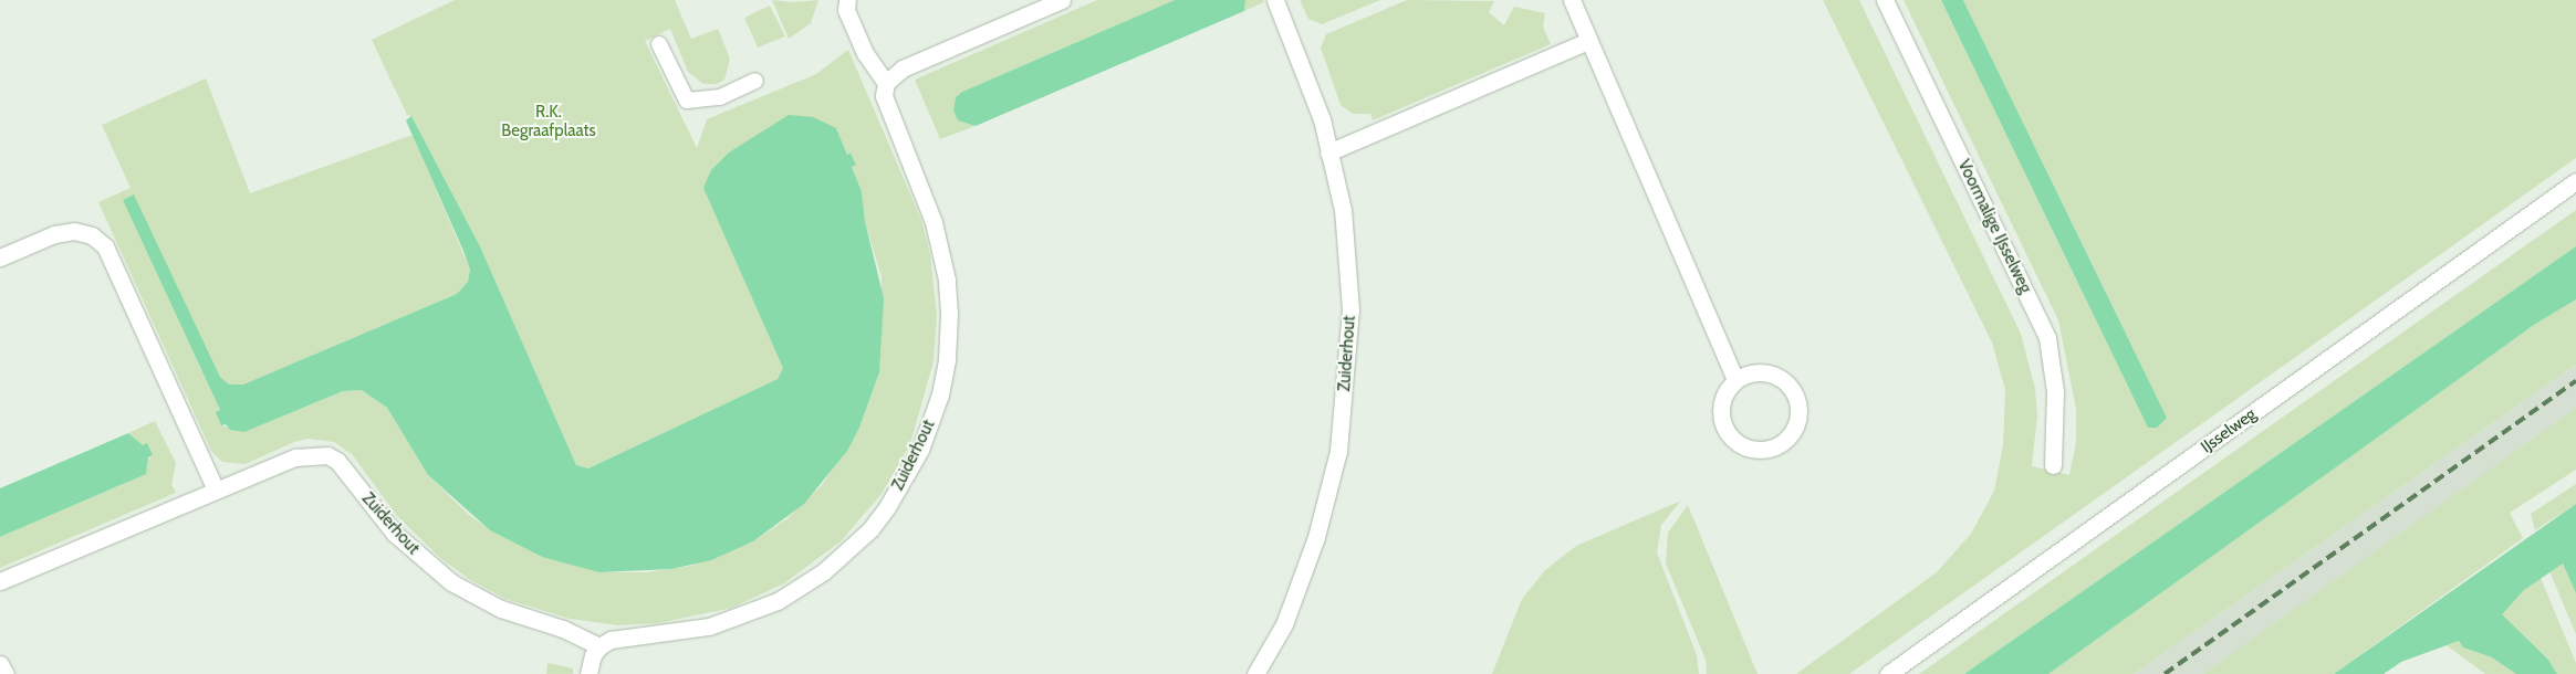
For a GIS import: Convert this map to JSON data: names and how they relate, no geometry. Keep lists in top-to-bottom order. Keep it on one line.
{"streets":{"street":["Voormalige IJsselweg","Zuiderhout","IJsselweg"]},"parks":["R.K. Begraafplaats"]}
